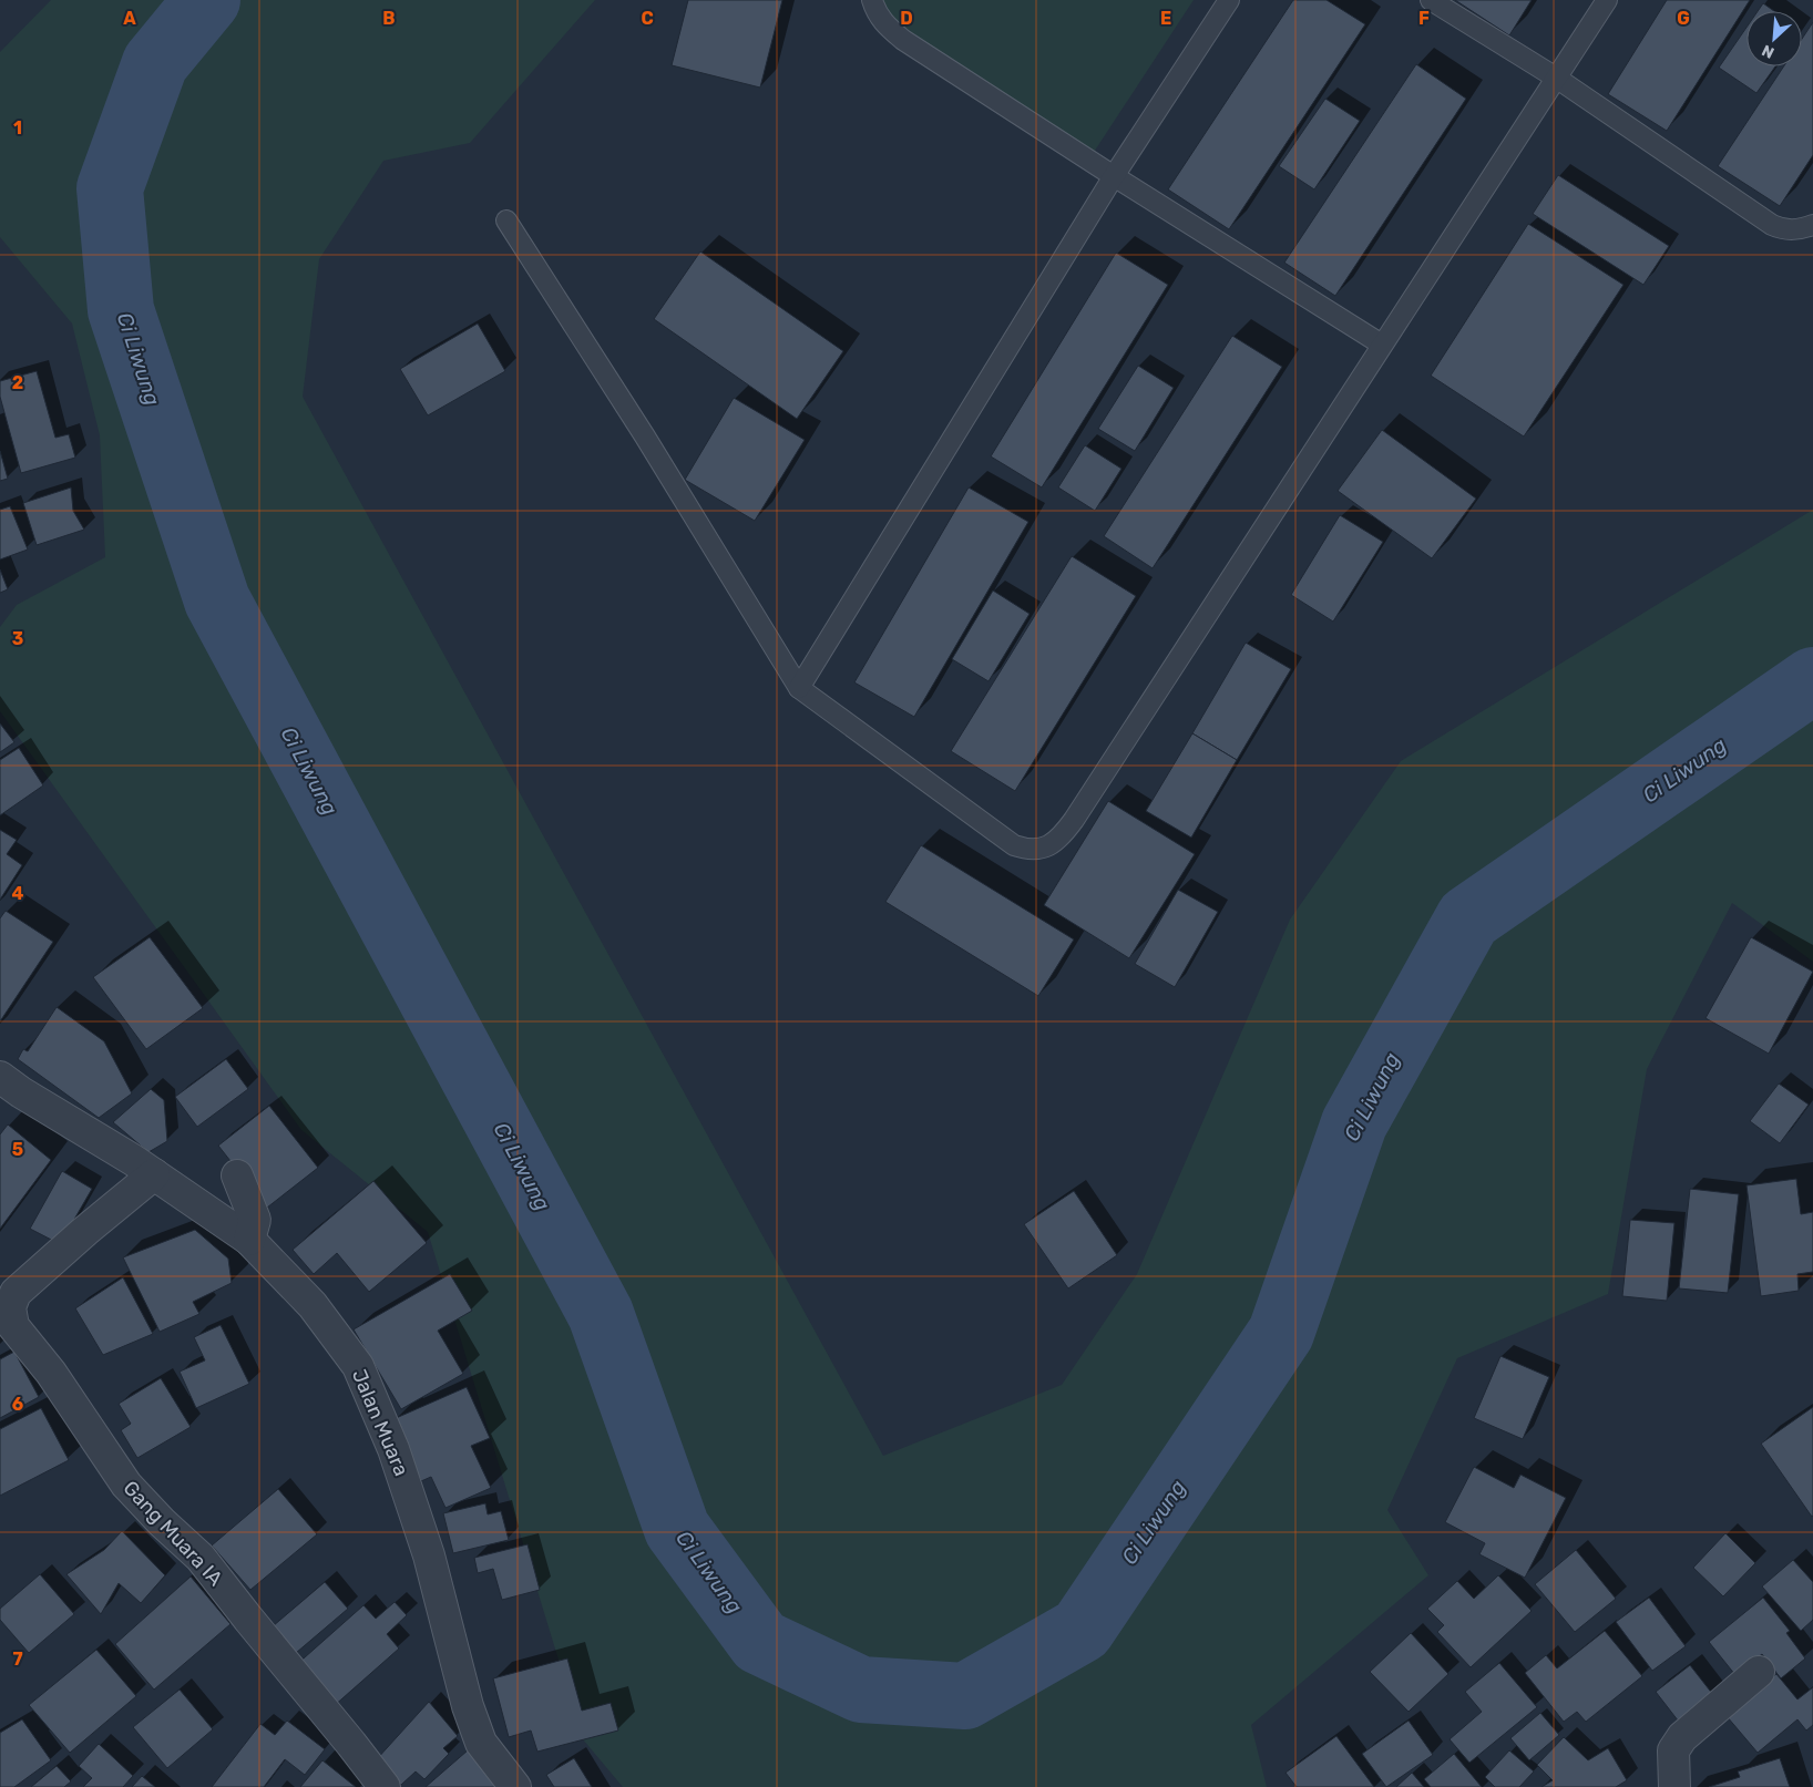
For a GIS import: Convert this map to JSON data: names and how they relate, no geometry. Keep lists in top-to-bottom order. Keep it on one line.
{"streets":{"street":["Jalan Muara","Gang Muara IA"]},"crossings":[["Jalan Muara","Gang Muara IA"]],"water":["Ci Liwung"],"north":"bottom left","grid":{"columns":["A","B","C","D","E","F","G"],"rows":["1","2","3","4","5","6","7"]}}
